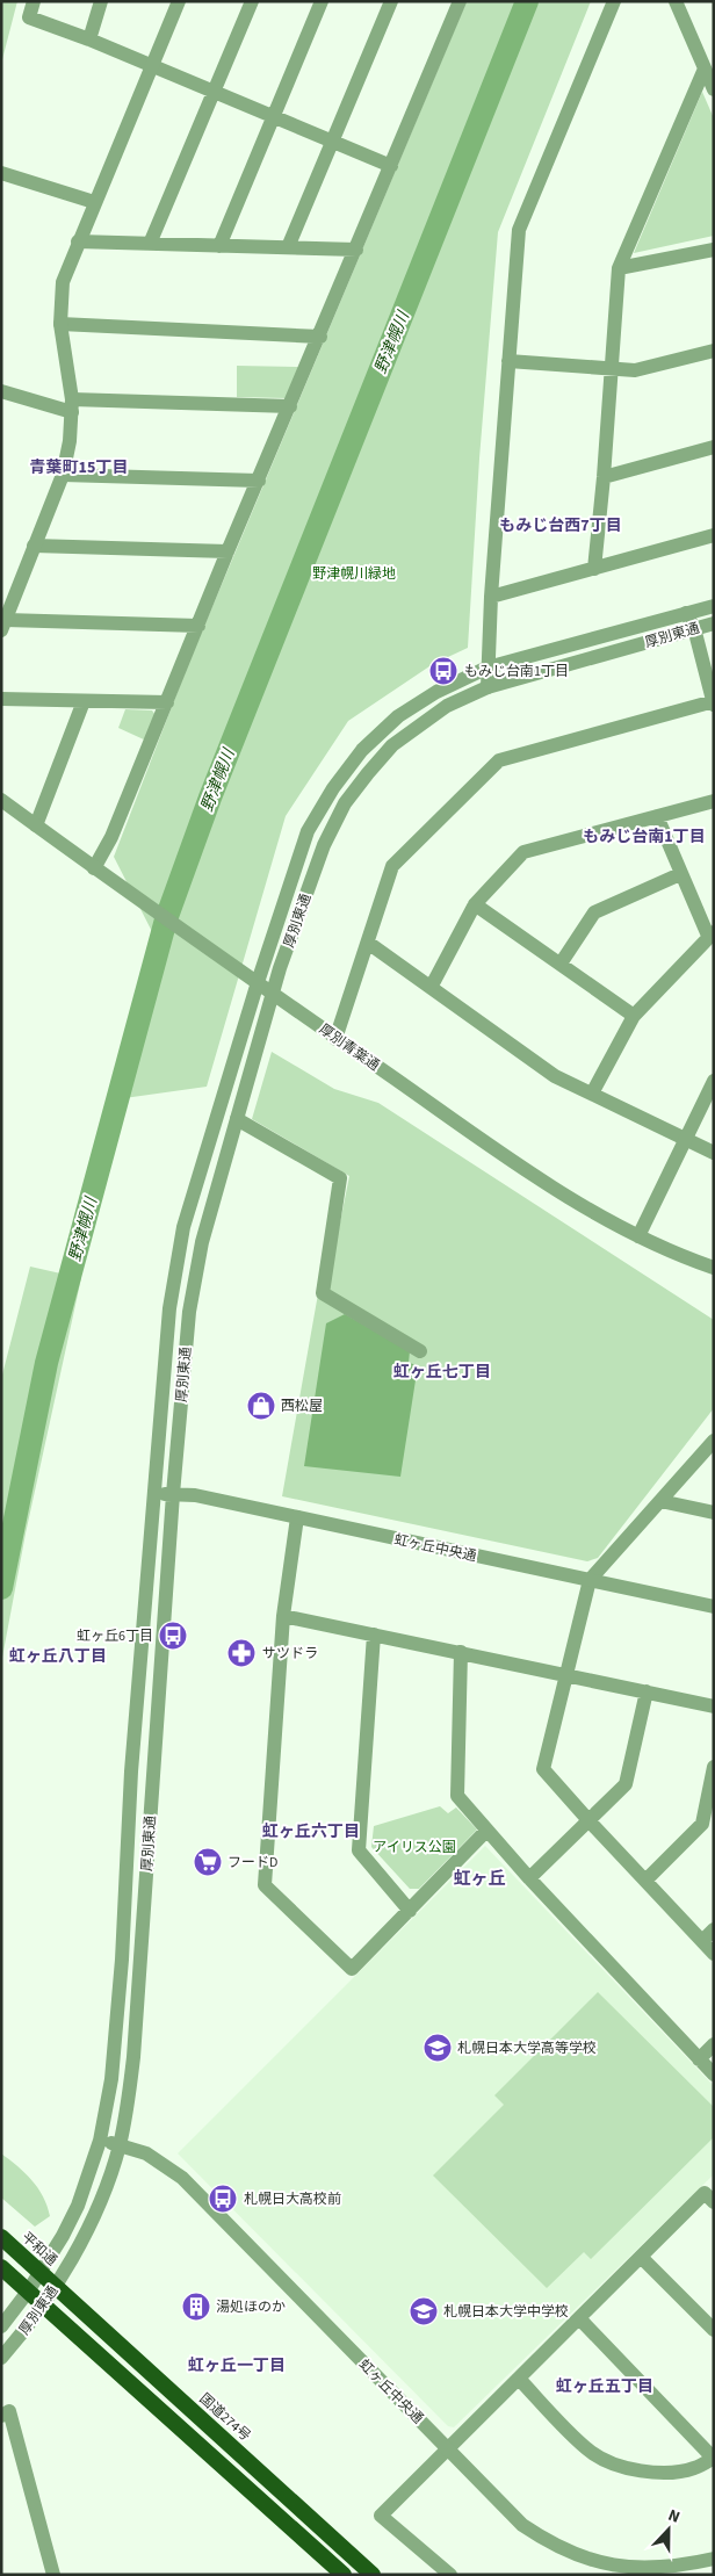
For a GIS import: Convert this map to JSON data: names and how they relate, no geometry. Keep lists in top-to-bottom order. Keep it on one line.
{"streets":{"highway":["平和通","国道274号"],"street":["厚別東通","厚別青葉通","虹ヶ丘中央通"]},"crossings":[["厚別東通","厚別青葉通"],["厚別東通","虹ヶ丘中央通"],["厚別東通","平和通"],["厚別東通","国道274号"],["平和通","国道274号"]],"districts":["青葉町15丁目","もみじ台西7丁目","もみじ台南1丁目","虹ヶ丘七丁目","虹ヶ丘八丁目","虹ヶ丘六丁目","虹ヶ丘","虹ヶ丘一丁目","虹ヶ丘五丁目"],"water":["野津幌川"],"parks":["野津幌川緑地","アイリス公園"],"places":{"bus stop":["もみじ台南1丁目","虹ヶ丘6丁目","札幌日大高校前"],"shop":["西松屋"],"pharmacy":["サツドラ"],"supermarket":["フードD"],"school or university":["札幌日本大学高等学校","札幌日本大学中学校"],"building":["湯処ほのか"]},"north":"top"}
